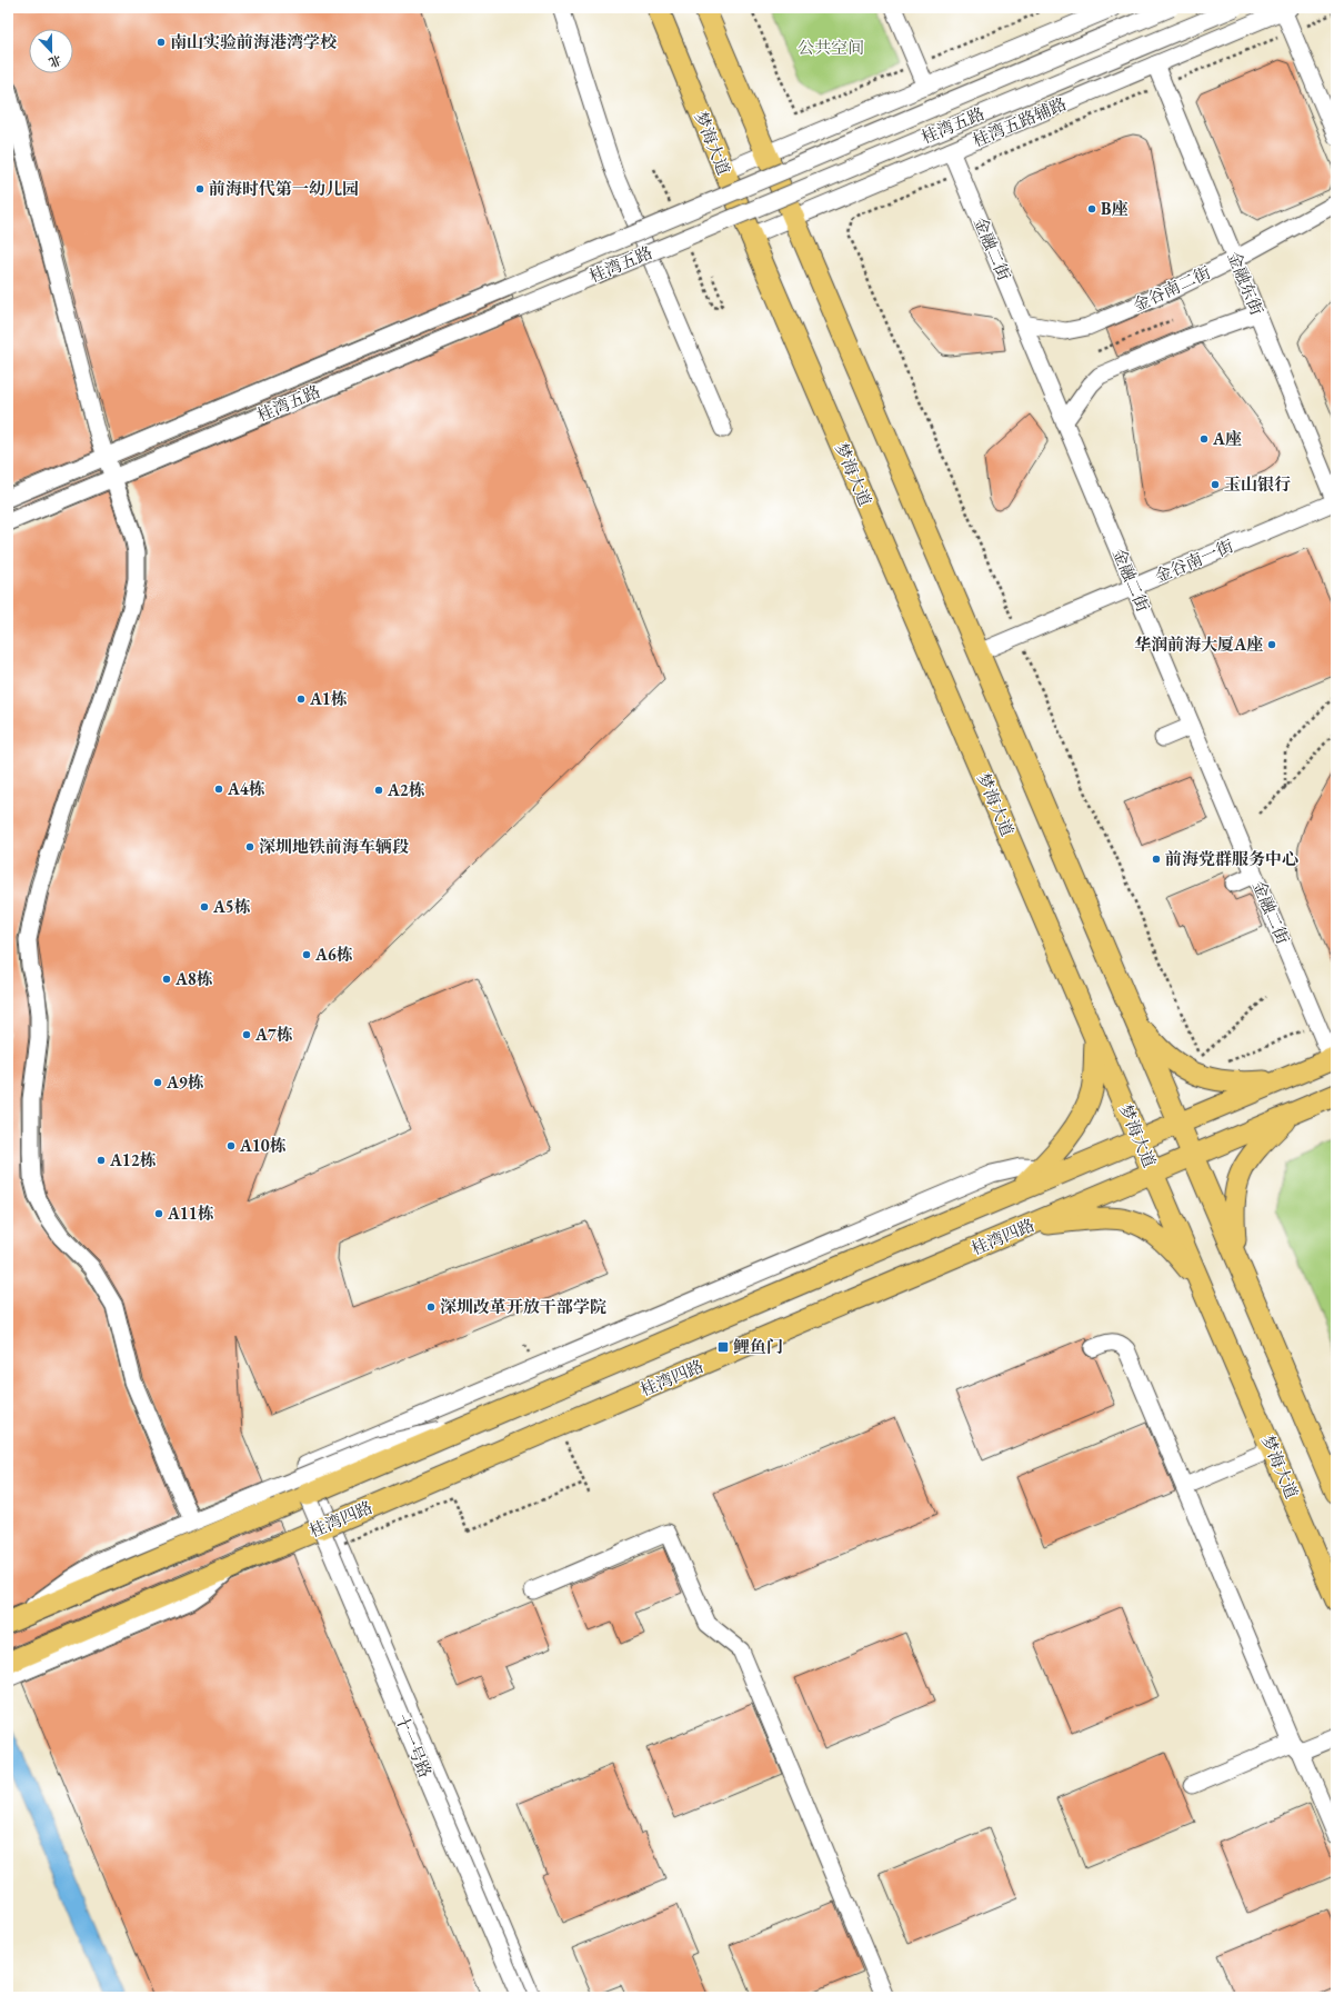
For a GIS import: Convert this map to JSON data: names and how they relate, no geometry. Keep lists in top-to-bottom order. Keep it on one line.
{"streets":{"main road":["梦海大道","桂湾四路"],"street":["桂湾五路辅路","桂湾五路","金融二街","金融东街","金谷南二街","金谷南一街","十一号路"]},"crossings":[["桂湾五路辅路","梦海大道"],["桂湾五路辅路","金融二街"],["桂湾五路辅路","金融东街"],["梦海大道","桂湾四路"],["金融二街","金谷南二街"],["金融二街","金谷南一街"],["金融东街","金谷南二街"],["金融东街","金谷南一街"],["桂湾四路","十一号路"]],"parks":["公共空间"],"places":{"other":["南山实验前海港湾学校","前海时代第一幼儿园","B座","A座","玉山银行","华润前海大厦A座","A1栋","A4栋","A2栋","深圳地铁前海车辆段","前海党群服务中心","A5栋","A6栋","A8栋","A7栋","A9栋","A10栋","A12栋","A11栋","深圳改革开放干部学院"],"transit":["鲤鱼门"]},"north":"bottom"}
